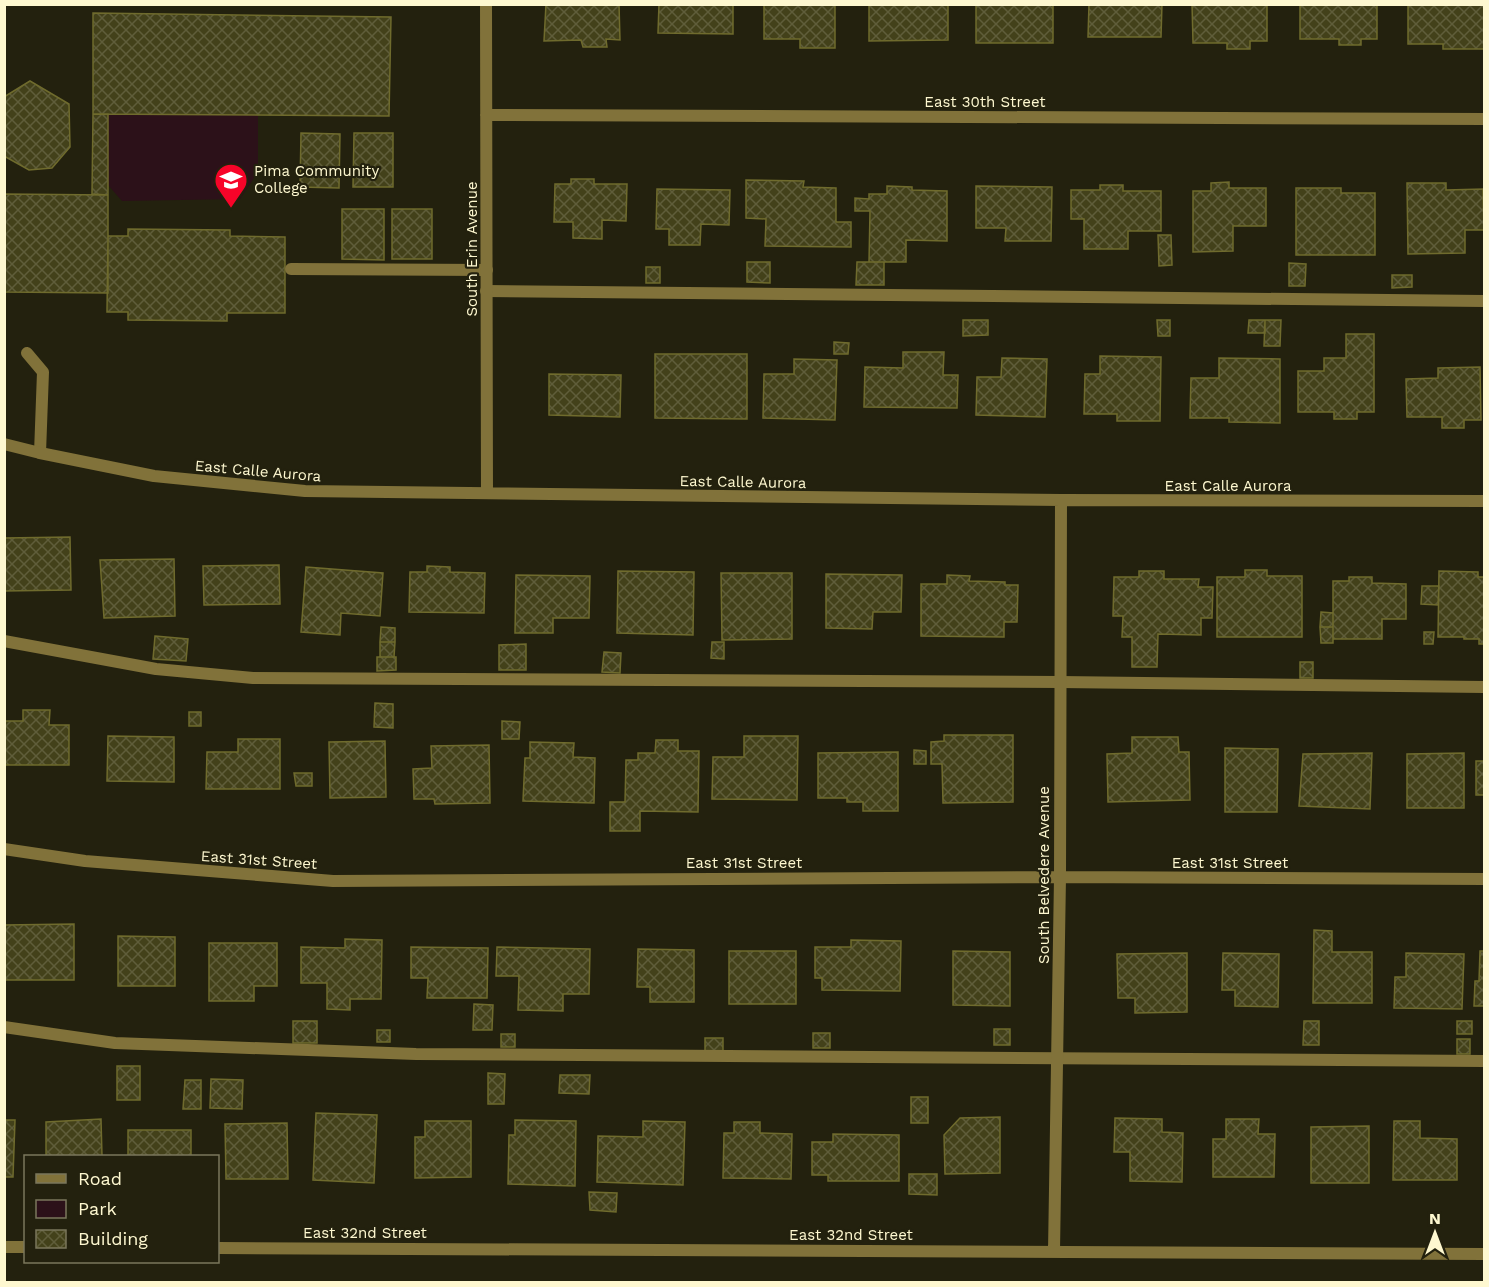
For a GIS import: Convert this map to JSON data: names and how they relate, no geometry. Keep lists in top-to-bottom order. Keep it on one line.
{"streets":{"street":["East 30th Street","South Erin Avenue","East Calle Aurora","East 31st Street","South Belvedere Avenue","East 32nd Street"]},"crossings":[["East 30th Street","South Erin Avenue"],["South Erin Avenue","East Calle Aurora"],["East Calle Aurora","South Belvedere Avenue"],["East 31st Street","South Belvedere Avenue"],["South Belvedere Avenue","East 32nd Street"]],"places":{"school or university":["Pima Community College"]},"legend":["Road","Park","Building"],"north":"top"}
